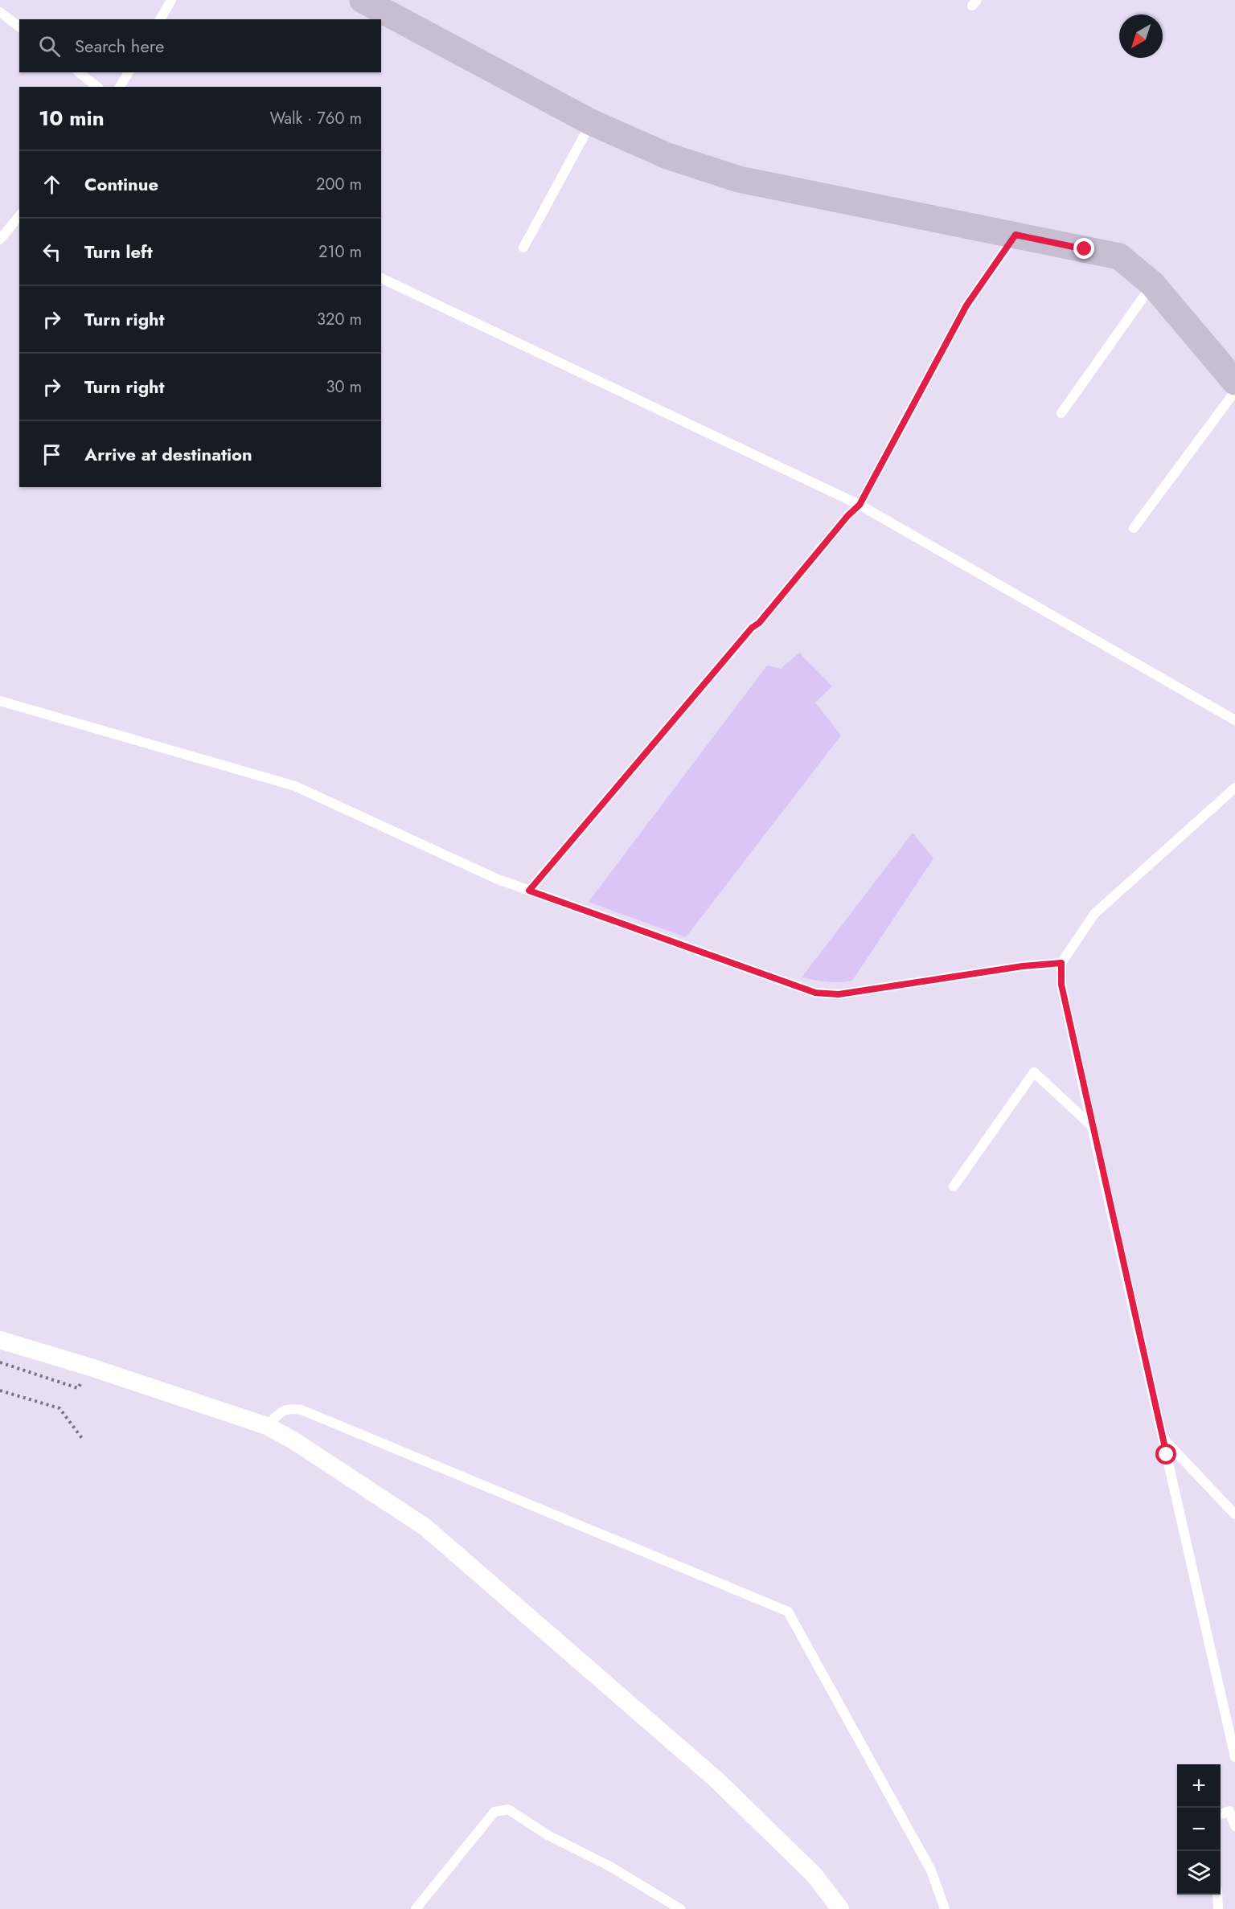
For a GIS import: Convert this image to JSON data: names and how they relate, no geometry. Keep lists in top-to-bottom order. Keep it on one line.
{"north":"bottom left","page":{"search":"Search here","heading":["10 min","Walk · 760 m"],"list":[["Continue","200 m"],["Turn left","210 m"],["Turn right","320 m"],["Turn right","30 m"],"Arrive at destination"],"map_buttons":["+","−"]}}
